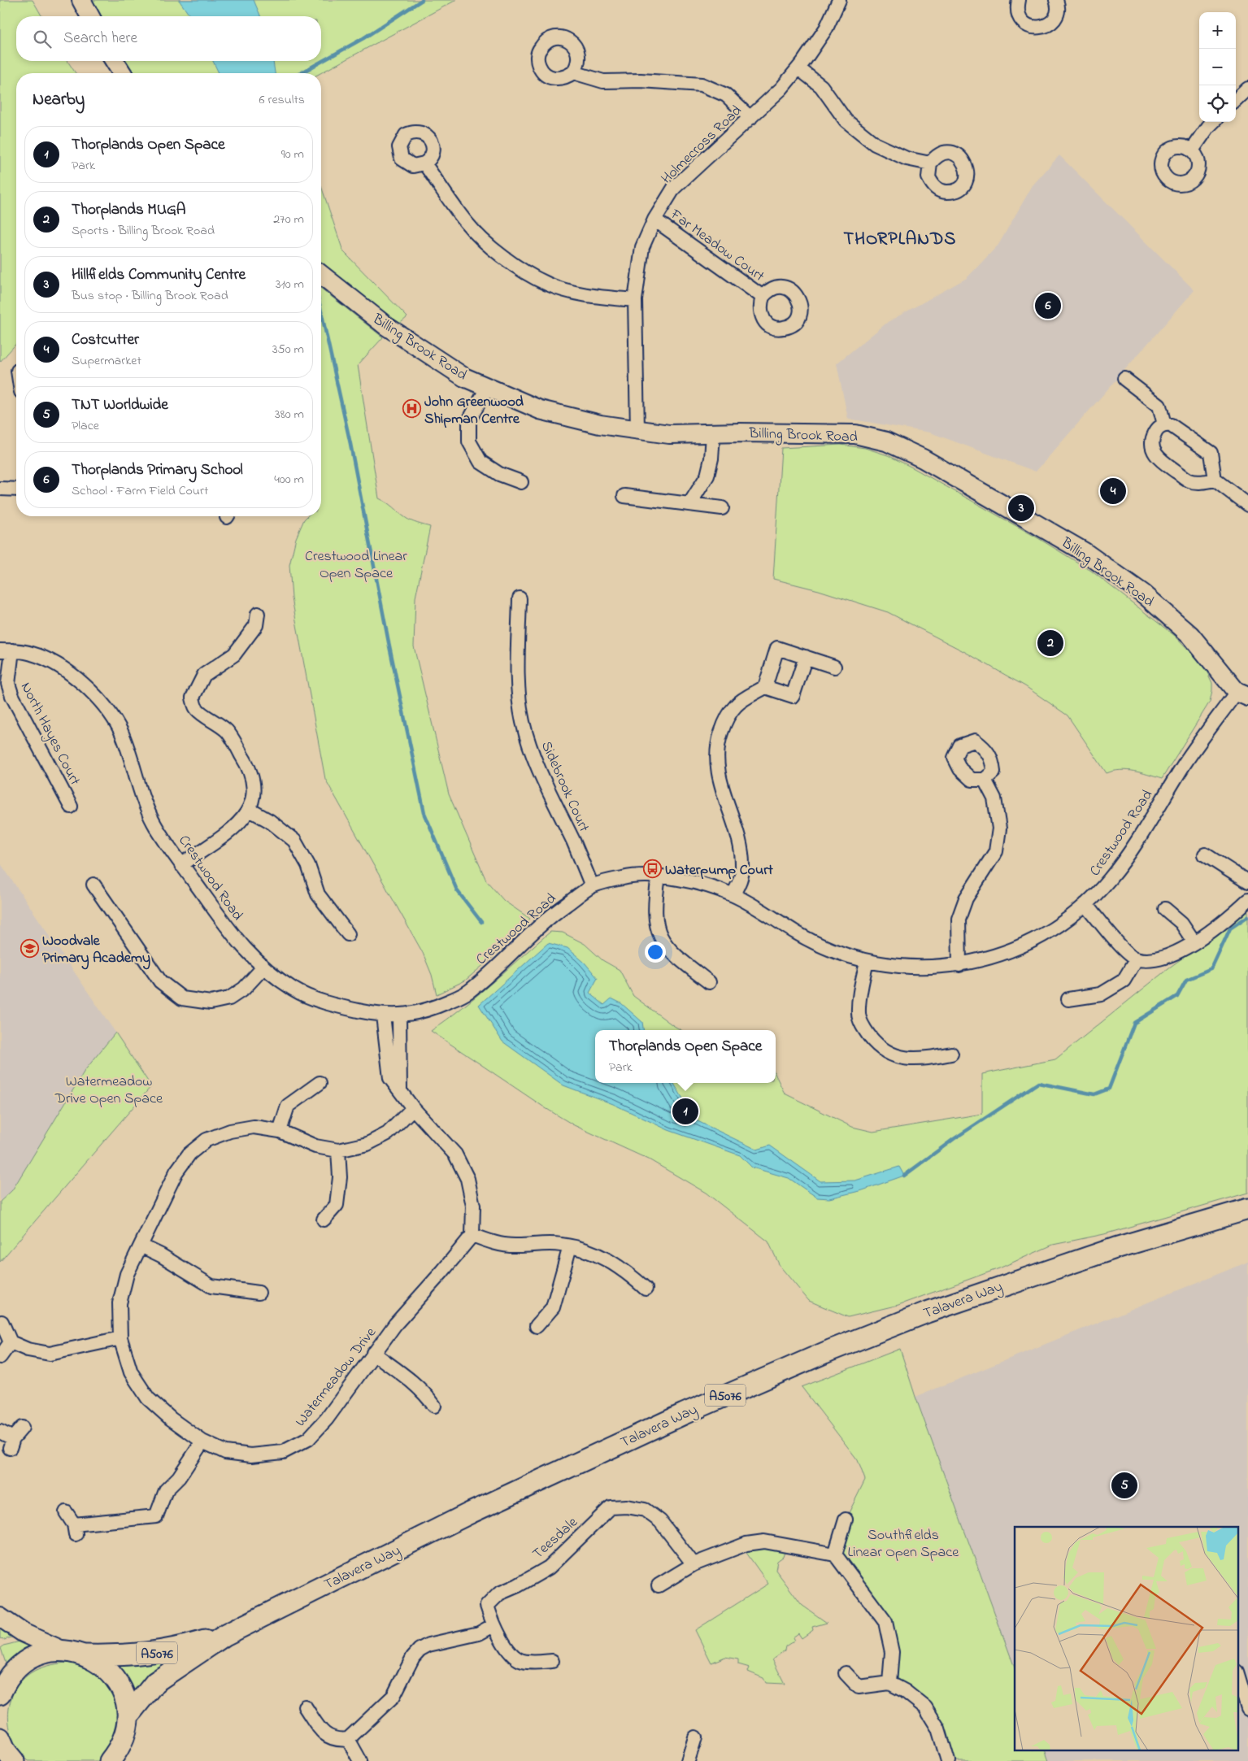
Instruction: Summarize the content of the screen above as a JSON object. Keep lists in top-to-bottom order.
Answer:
{
  "streets": {
    "main road": ["Talavera Way", "A5076"],
    "street": [
      "Holmecross Road",
      "Far Meadow Court",
      "Billing Brook Road",
      "North Hayes Court",
      "Sidebrook Court",
      "Crestwood Road",
      "Watermeadow Drive",
      "Teesdale"
    ]
  },
  "crossings": [
    ["Holmecross Road", "Far Meadow Court"],
    ["Holmecross Road", "Billing Brook Road"],
    ["Billing Brook Road", "Crestwood Road"],
    ["North Hayes Court", "Crestwood Road"],
    ["Sidebrook Court", "Crestwood Road"]
  ],
  "districts": ["THORPLANDS"],
  "parks": ["Crestwood Linear Open Space", "Watermeadow Drive Open Space", "Southfields Linear Open Space"],
  "places": {
    "hospital": ["John Greenwood Shipman Centre"],
    "bus stop": ["Waterpump Court"],
    "school or university": ["Woodvale Primary Academy"]
  },
  "page": {
    "map_buttons": ["+", "−"],
    "search": "Search here",
    "heading": ["Nearby", "6 results"],
    "list": [
      {
        "mark": "1",
        "name": "Thorplands Open Space",
        "note": "Park",
        "value": "90 m"
      },
      {
        "mark": "2",
        "name": "Thorplands MUGA",
        "note": "Sports · Billing Brook Road",
        "value": "270 m"
      },
      {
        "mark": "3",
        "name": "Hillfields Community Centre",
        "note": "Bus stop · Billing Brook Road",
        "value": "310 m"
      },
      {
        "mark": "4",
        "name": "Costcutter",
        "note": "Supermarket",
        "value": "350 m"
      },
      {
        "mark": "5",
        "name": "TNT Worldwide",
        "note": "Place",
        "value": "380 m"
      },
      {
        "mark": "6",
        "name": "Thorplands Primary School",
        "note": "School · Farm Field Court",
        "value": "400 m"
      }
    ],
    "pins": [
      "6",
      "4",
      "3",
      "2",
      "1",
      "5"
    ],
    "popup": ["Thorplands Open Space", "Park"]
  }
}
